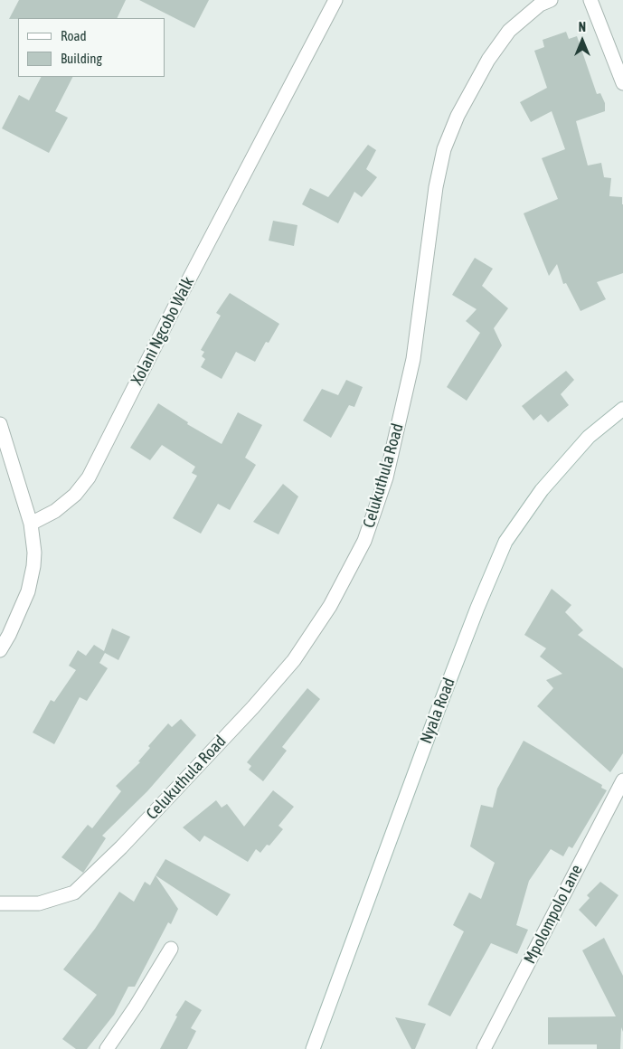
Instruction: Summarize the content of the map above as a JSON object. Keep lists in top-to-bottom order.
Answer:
{
  "streets": {
    "street": [
      "Xolani Ngcobo Walk",
      "Celukuthula Road",
      "Nyala Road",
      "Mpolompolo Lane"
    ]
  },
  "legend": ["Road", "Building"],
  "north": "top"
}
